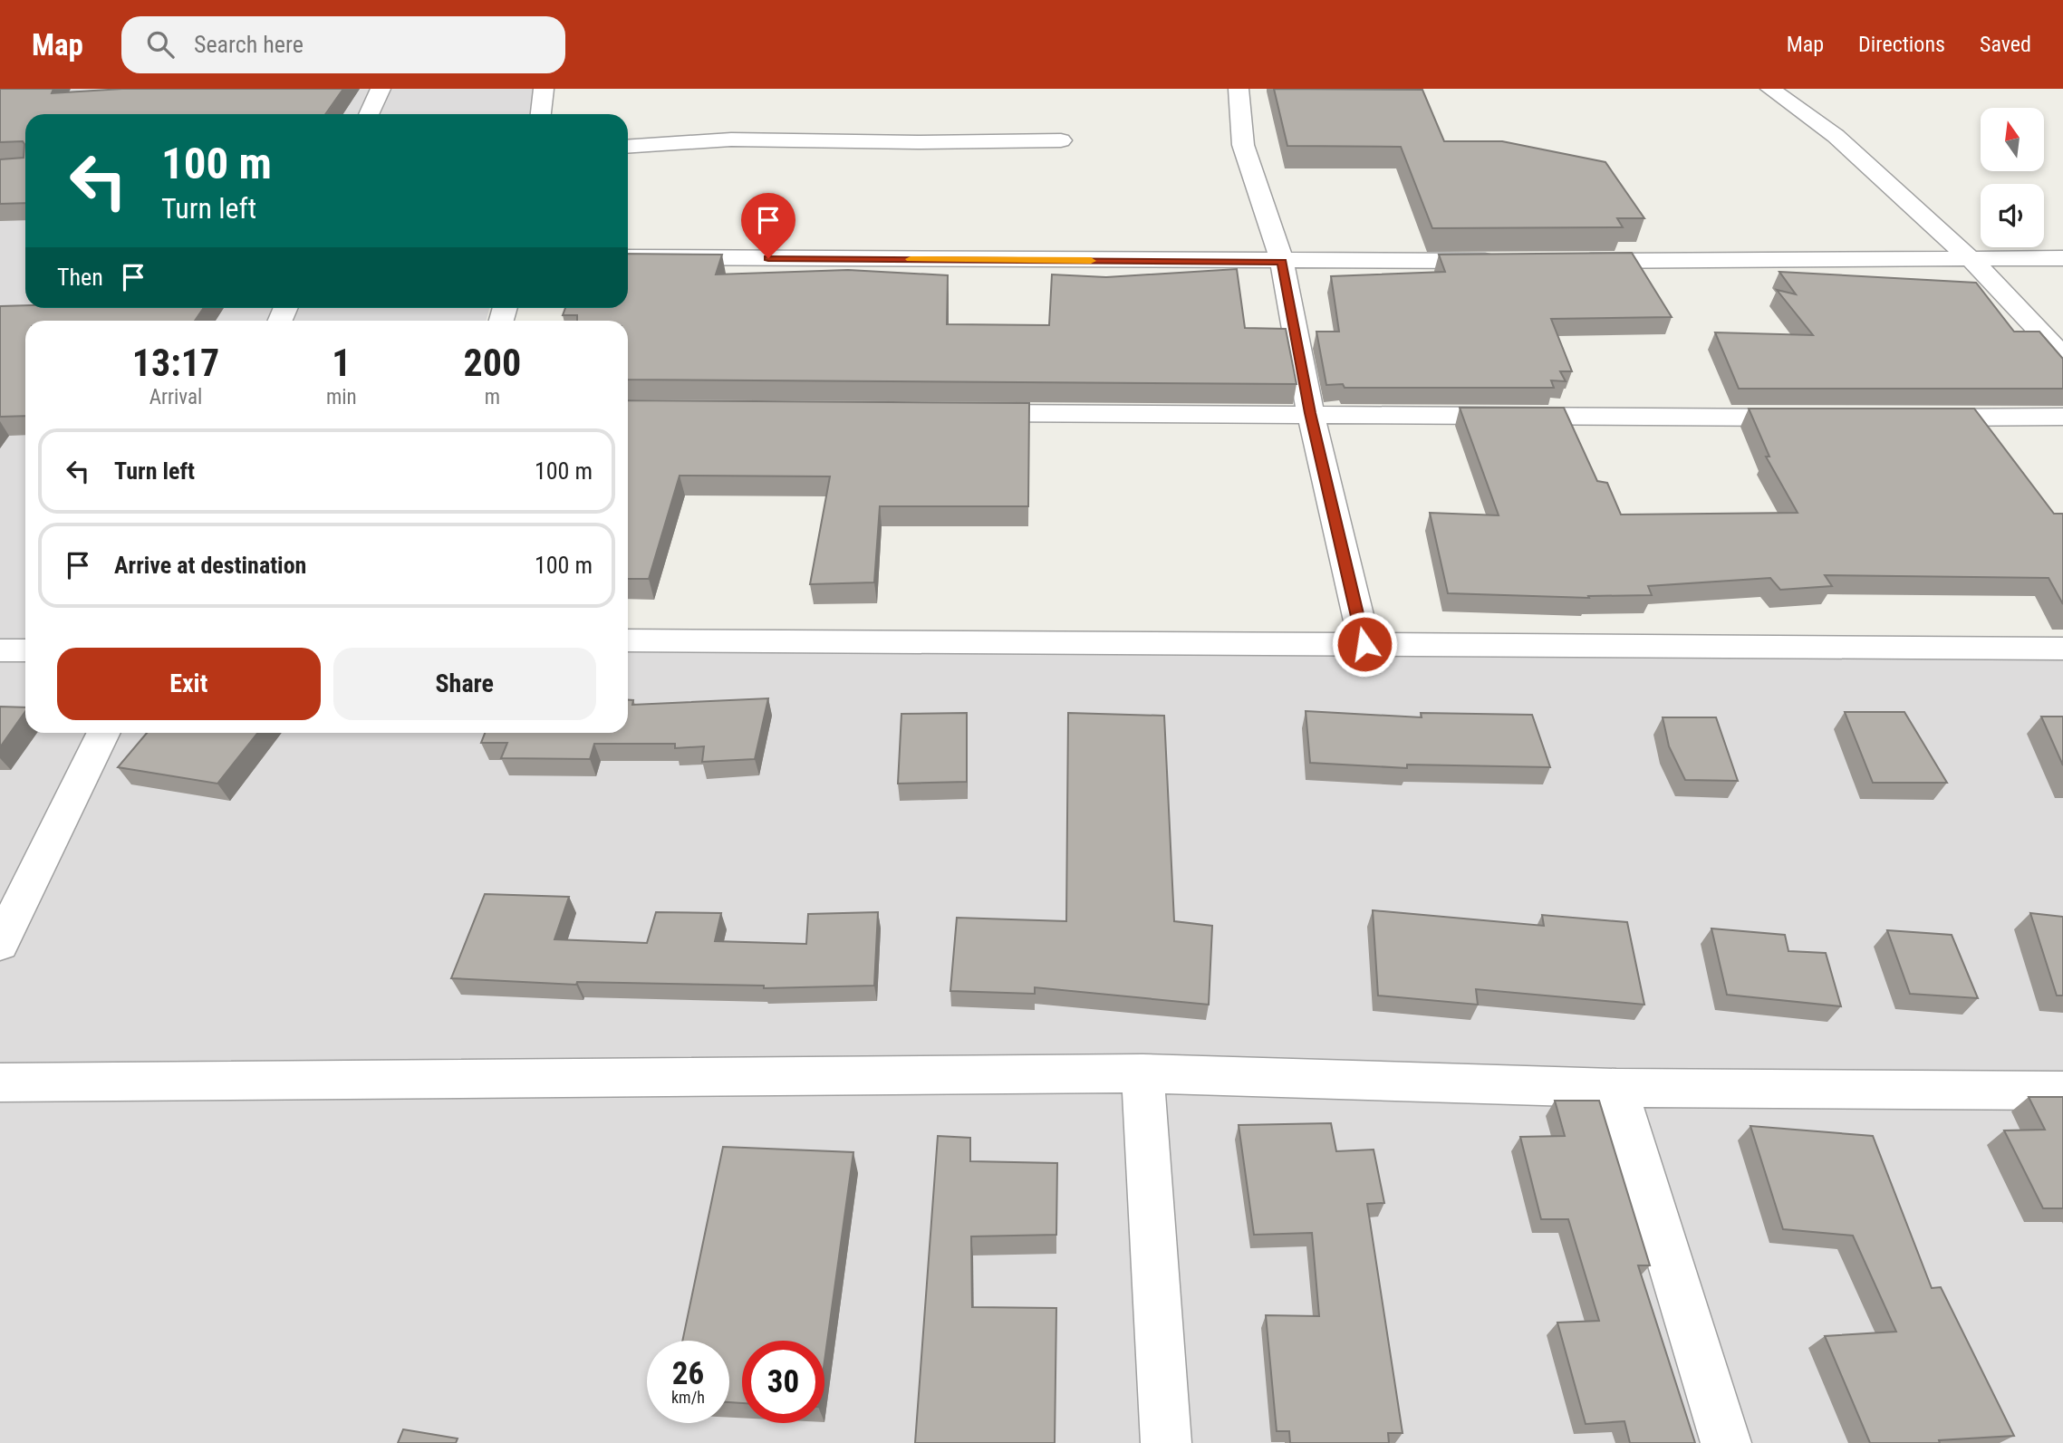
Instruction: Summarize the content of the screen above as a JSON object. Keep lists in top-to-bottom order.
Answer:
{
  "north": "top",
  "page": {
    "header": "Map",
    "search": "Search here",
    "nav": ["Map", "Directions", "Saved"],
    "turn": ["100 m", "Turn left"],
    "then": "Then",
    "eta": [
      "13:17",
      "Arrival",
      "1",
      "min",
      "200",
      "m"
    ],
    "list": [
      {
        "name": "Turn left",
        "value": "100 m"
      },
      {
        "name": "Arrive at destination",
        "value": "100 m"
      }
    ],
    "buttons": ["Exit", "Share"],
    "speed": "26 km/h",
    "limit": "30"
  }
}
